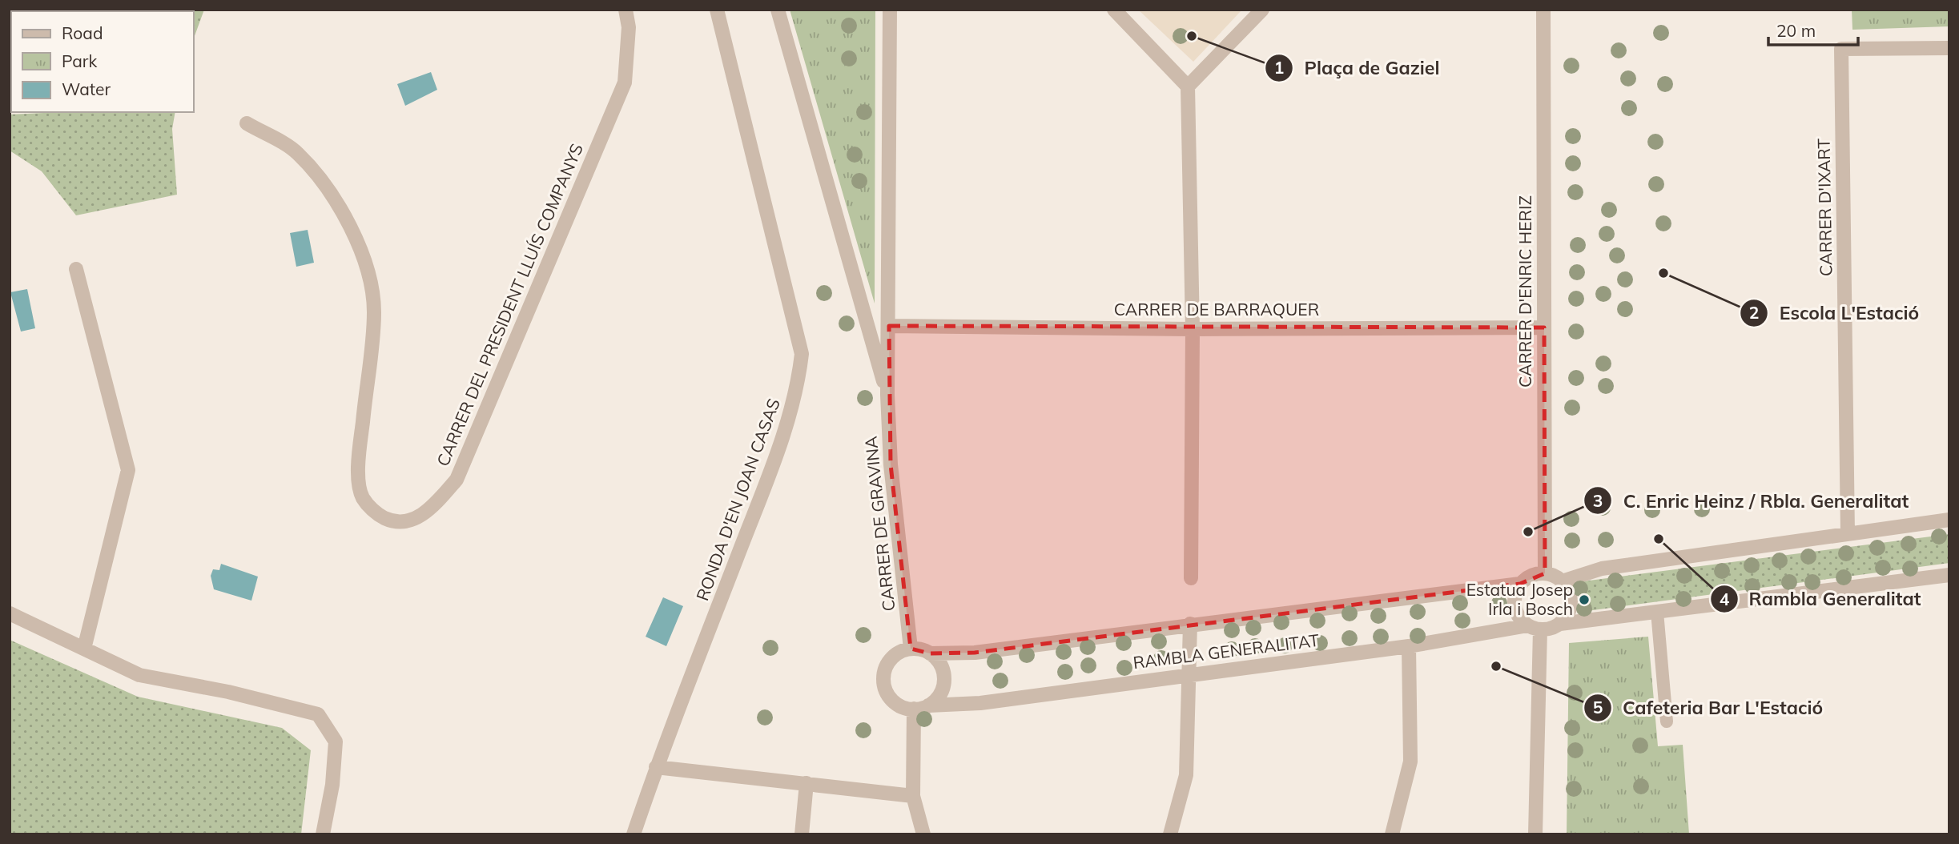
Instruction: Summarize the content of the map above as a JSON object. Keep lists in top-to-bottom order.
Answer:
{
  "streets": {
    "street": [
      "CARRER D'IXART",
      "CARRER D'ENRIC HERIZ",
      "CARRER DEL PRESIDENT LLUÍS COMPANYS",
      "CARRER DE BARRAQUER",
      "RONDA D'EN JOAN CASAS",
      "CARRER DE GRAVINA",
      "RAMBLA GENERALITAT"
    ]
  },
  "crossings": [
    ["CARRER D'ENRIC HERIZ", "CARRER DE BARRAQUER"],
    ["CARRER D'ENRIC HERIZ", "RAMBLA GENERALITAT"],
    ["CARRER DE GRAVINA", "RAMBLA GENERALITAT"]
  ],
  "places": [
    "Plaça de Gaziel",
    "Escola L'Estació",
    "C. Enric Heinz / Rbla. Generalitat",
    "Rambla Generalitat",
    "Estatua Josep Irla i Bosch",
    "Cafeteria Bar L'Estació"
  ],
  "legend": ["Road", "Park", "Water"],
  "scale_bar": "20 m"
}
